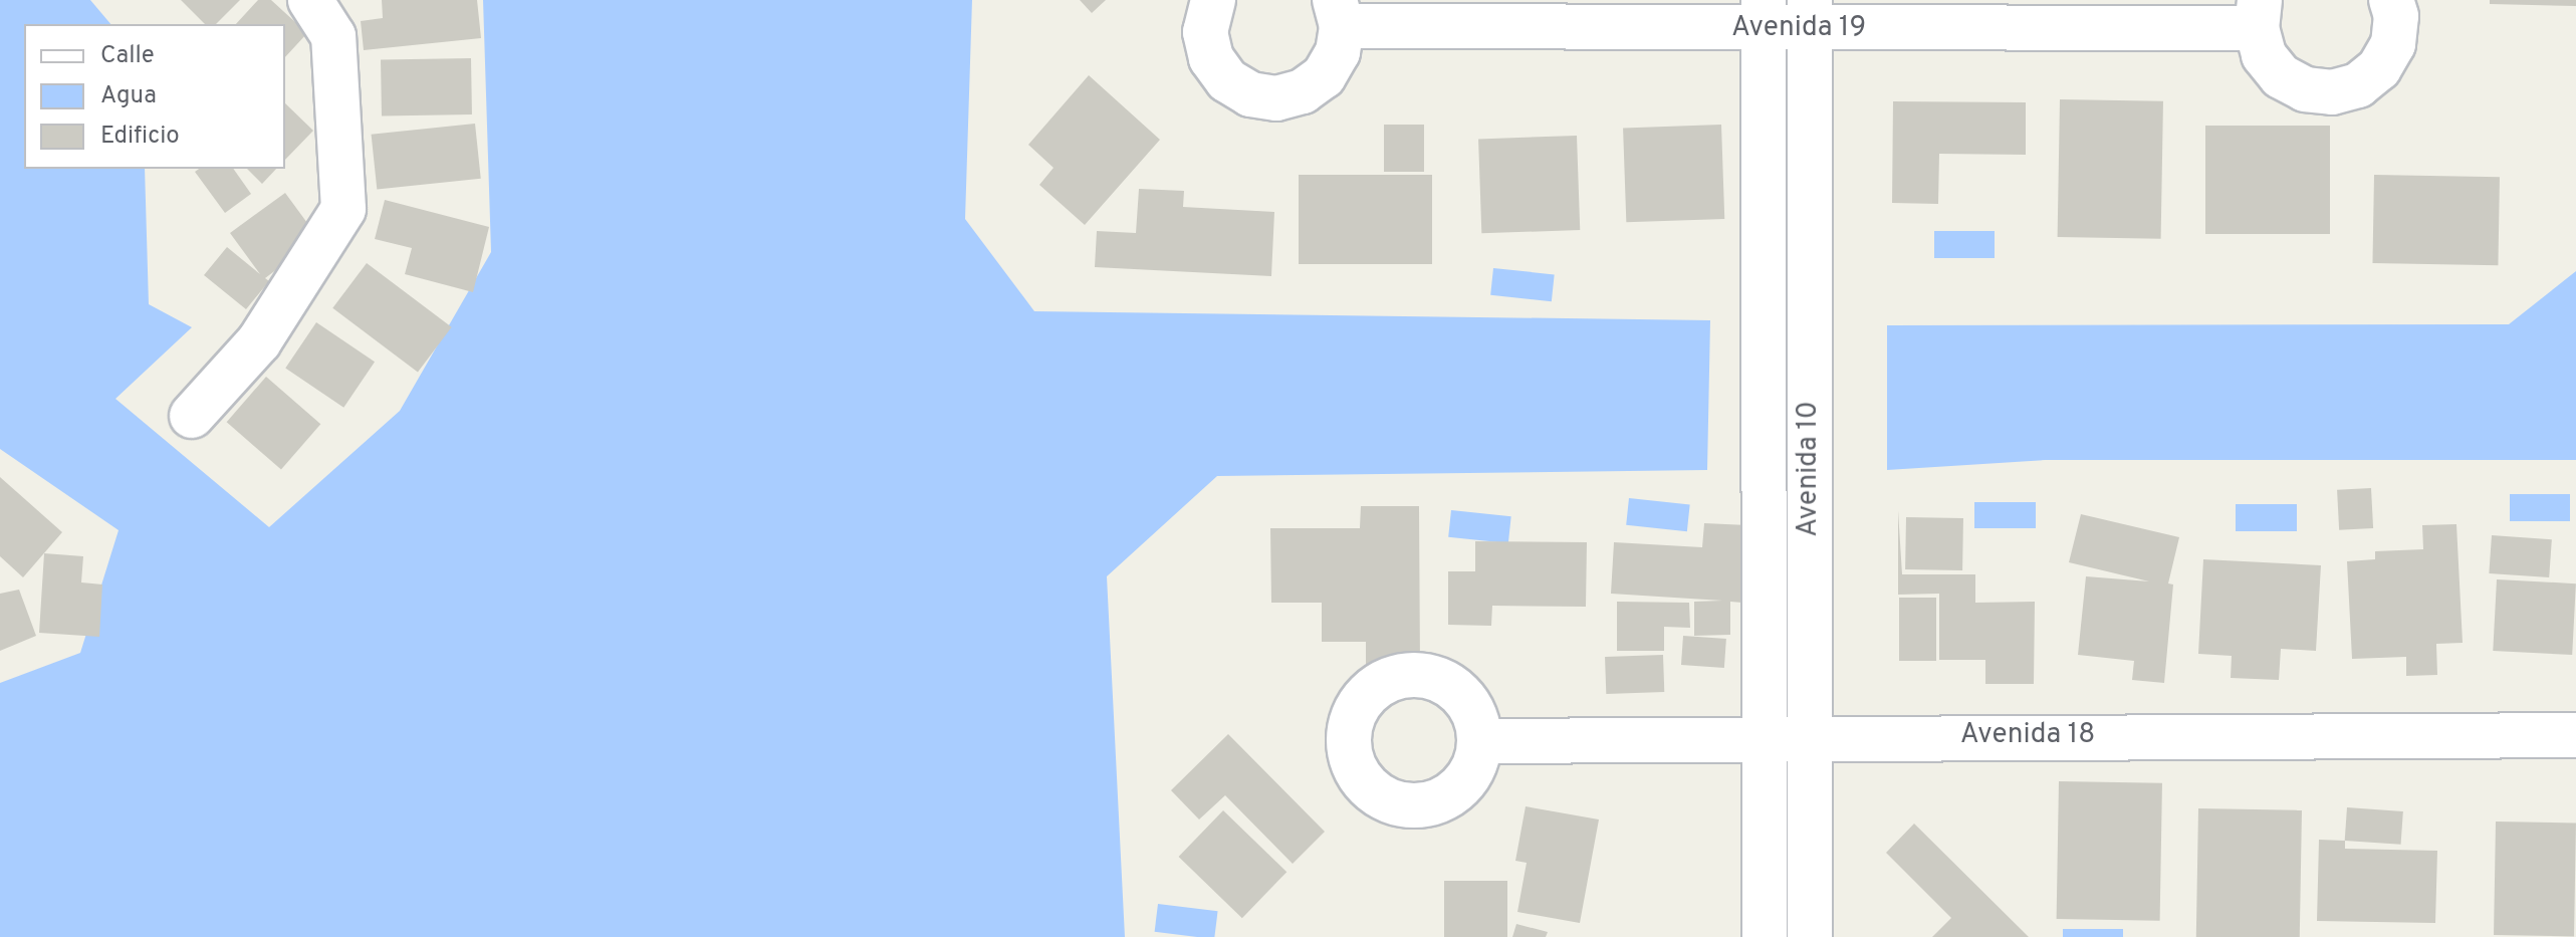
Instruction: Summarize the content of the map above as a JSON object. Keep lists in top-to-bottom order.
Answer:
{
  "streets": {
    "street": ["Avenida 19", "Avenida 10", "Avenida 18"]
  },
  "crossings": [
    ["Avenida 19", "Avenida 10"],
    ["Avenida 10", "Avenida 18"]
  ],
  "legend": ["Calle", "Agua", "Edificio"]
}
